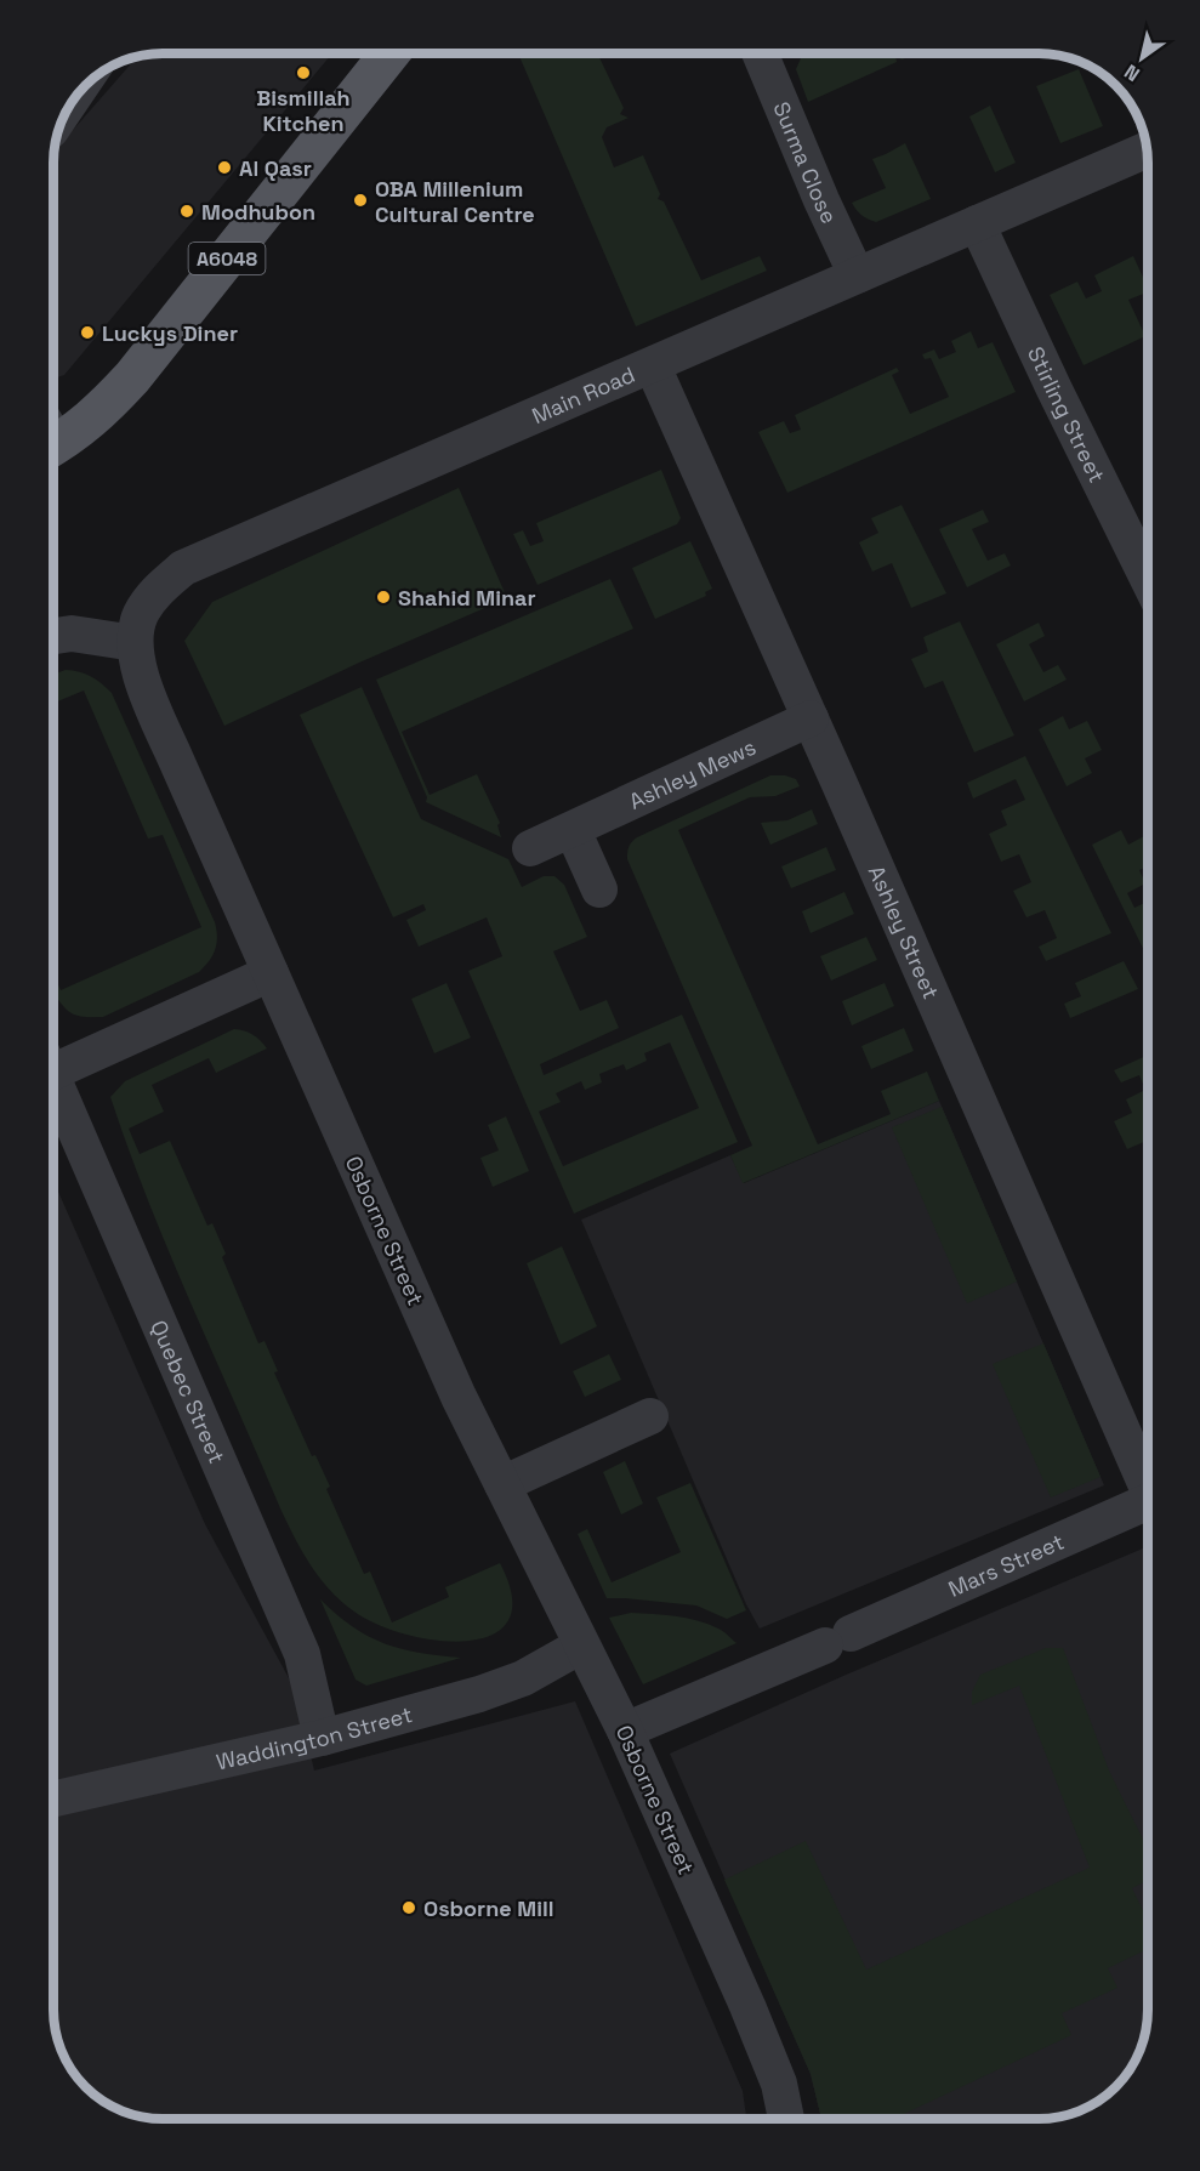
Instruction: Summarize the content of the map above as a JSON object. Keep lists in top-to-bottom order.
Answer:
{
  "streets": {
    "main road": ["A6048"],
    "street": [
      "Surma Close",
      "Main Road",
      "Stirling Street",
      "Ashley Mews",
      "Ashley Street",
      "Osborne Street",
      "Quebec Street",
      "Mars Street",
      "Waddington Street"
    ]
  },
  "crossings": [
    ["Surma Close", "Main Road"],
    ["Main Road", "Stirling Street"],
    ["Main Road", "Ashley Street"],
    ["Main Road", "Osborne Street"],
    ["Ashley Mews", "Ashley Street"],
    ["Osborne Street", "Mars Street"],
    ["Osborne Street", "Waddington Street"],
    ["Quebec Street", "Waddington Street"]
  ],
  "places": [
    "Bismillah Kitchen",
    "Al Qasr",
    "OBA Millenium Cultural Centre",
    "Modhubon",
    "Luckys Diner",
    "Shahid Minar",
    "Osborne Mill"
  ],
  "north": "bottom left"
}
